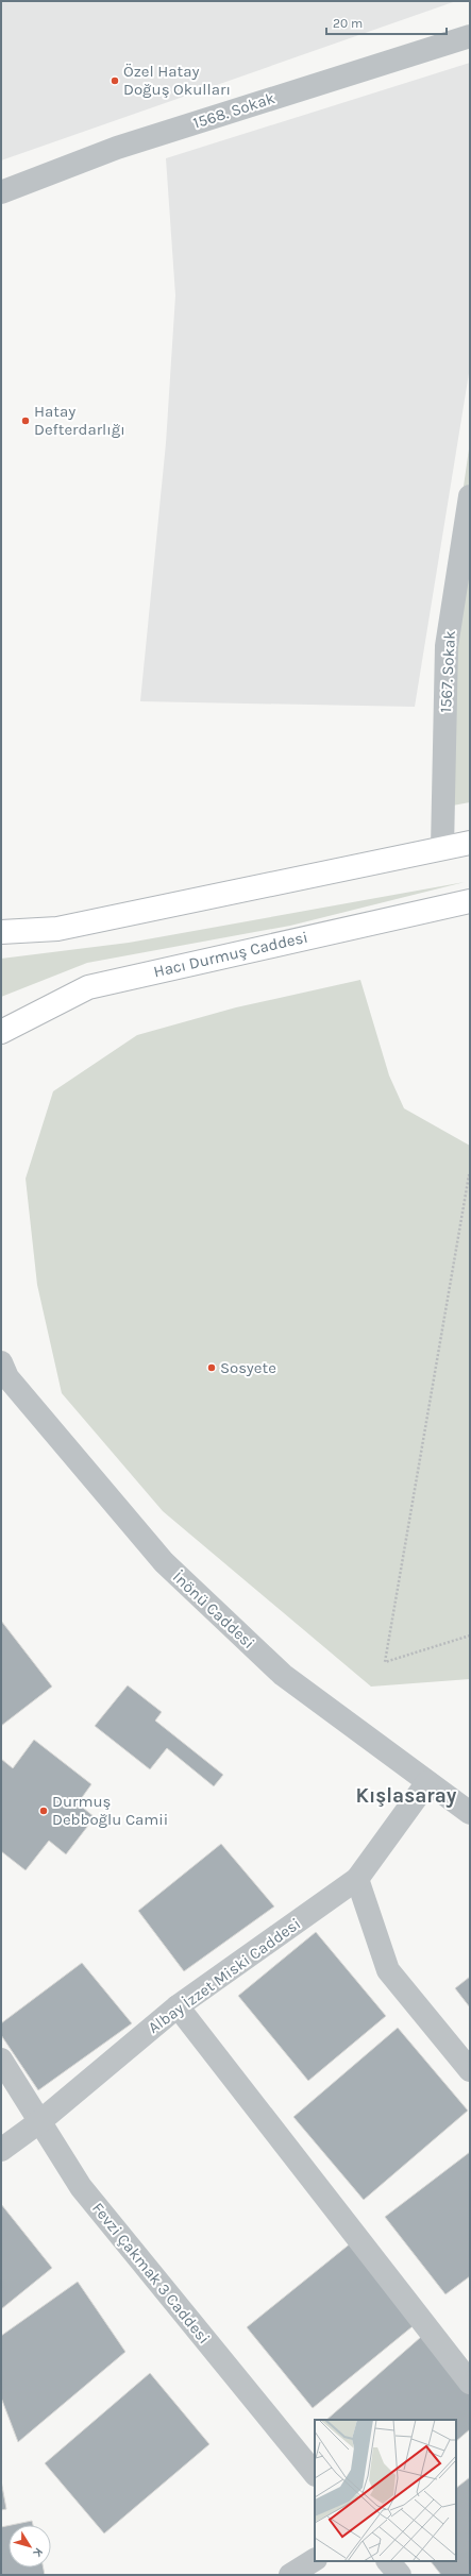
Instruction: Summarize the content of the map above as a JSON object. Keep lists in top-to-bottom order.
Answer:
{
  "streets": {
    "main road": ["Hacı Durmuş Caddesi"],
    "street": [
      "1568. Sokak",
      "1567. Sokak",
      "İnönü Caddesi",
      "Albay İzzet Miski Caddesi",
      "Fevzi Çakmak 3 Caddesi"
    ]
  },
  "crossings": [
    ["İnönü Caddesi", "Albay İzzet Miski Caddesi"],
    ["Albay İzzet Miski Caddesi", "Fevzi Çakmak 3 Caddesi"]
  ],
  "districts": ["Kışlasaray"],
  "places": [
    "Özel Hatay Doğuş Okulları",
    "Hatay Defterdarlığı",
    "Sosyete",
    "Durmuş Debboğlu Camii"
  ],
  "scale_bar": "20 m",
  "north": "bottom right"
}
